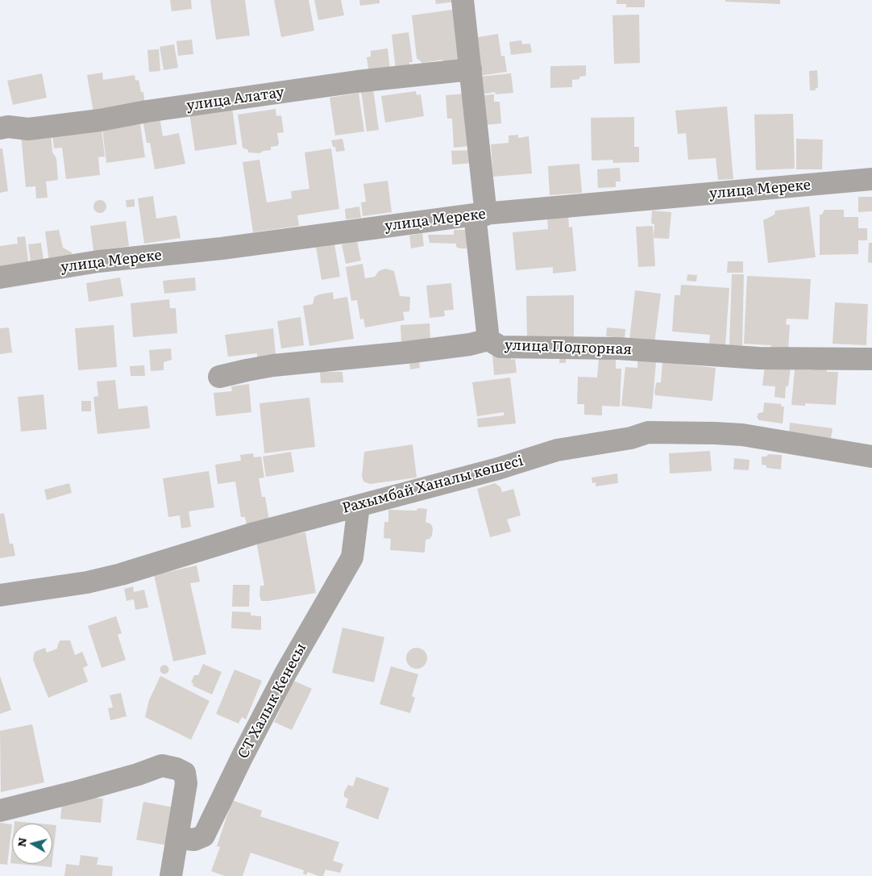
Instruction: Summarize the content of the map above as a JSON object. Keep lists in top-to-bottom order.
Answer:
{
  "streets": {
    "street": [
      "улица Алатау",
      "улица Мереке",
      "улица Подгорная",
      "Рахымбай Ханалы көшесі",
      "СТ Халык Кенесы"
    ]
  },
  "crossings": [
    ["Рахымбай Ханалы көшесі", "СТ Халык Кенесы"]
  ],
  "north": "left"
}
